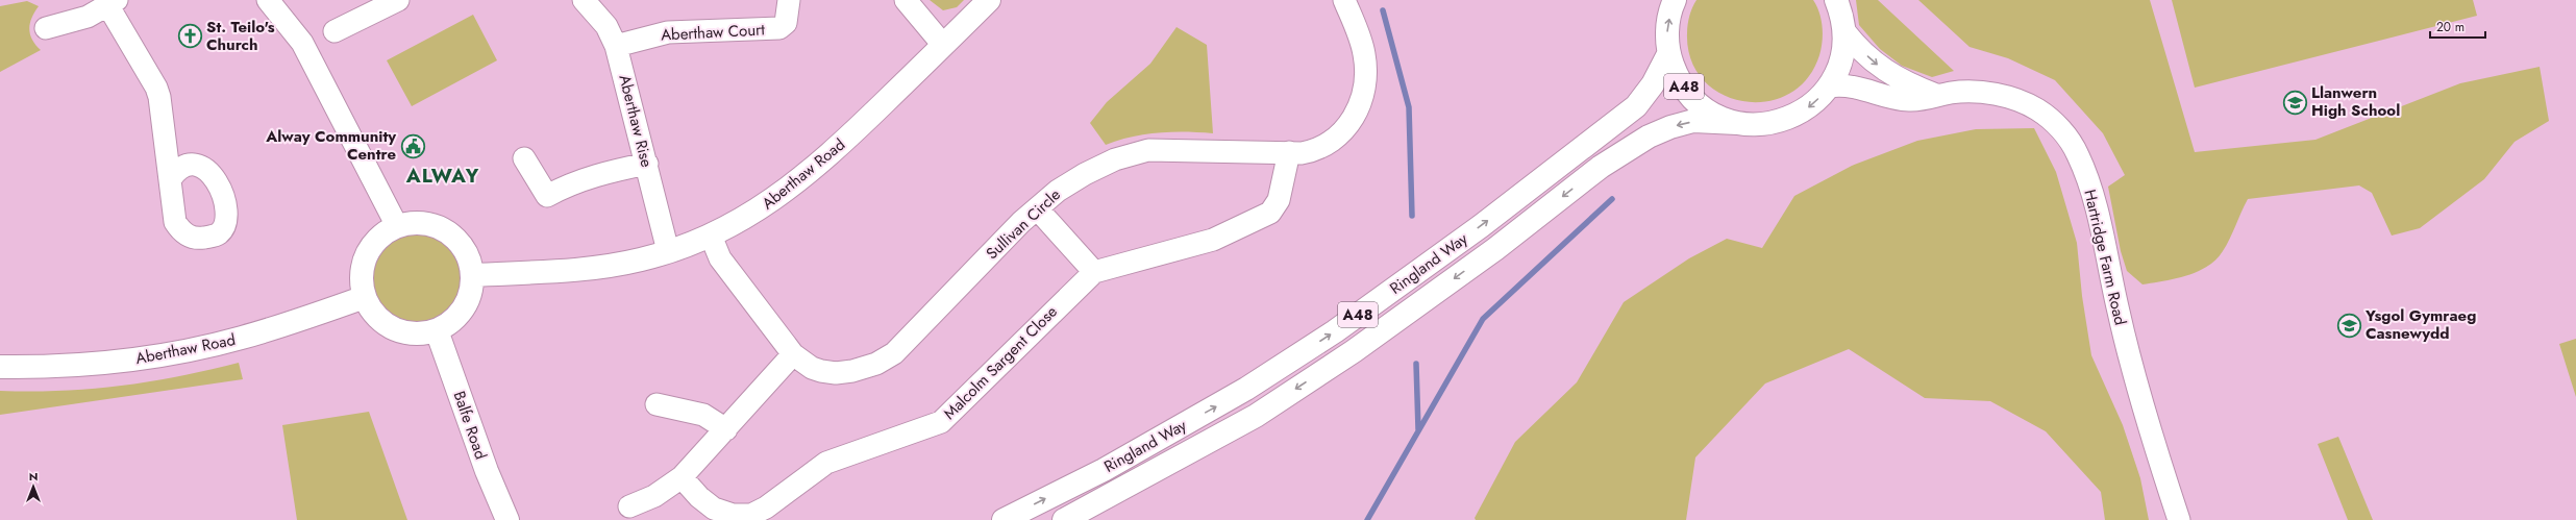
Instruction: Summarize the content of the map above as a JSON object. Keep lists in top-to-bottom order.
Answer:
{
  "streets": {
    "main road": [
      "A48",
      "Aberthaw Road",
      "Ringland Way",
      "Balfe Road"
    ],
    "street": [
      "Aberthaw Court",
      "Aberthaw Rise",
      "Sullivan Circle",
      "Hartridge Farm Road",
      "Malcolm Sargent Close"
    ]
  },
  "crossings": [
    ["Aberthaw Court", "Aberthaw Rise"],
    ["Aberthaw Rise", "Aberthaw Road"],
    ["Aberthaw Road", "Sullivan Circle"],
    ["Aberthaw Road", "Balfe Road"],
    ["Hartridge Farm Road", "Ringland Way"]
  ],
  "districts": ["ALWAY"],
  "places": {
    "church": ["St. Teilo's Church"],
    "school or university": ["Llanwern High School", "Ysgol Gymraeg Casnewydd"],
    "public building": ["Alway Community Centre"]
  },
  "scale_bar": "20 m",
  "north": "top"
}
